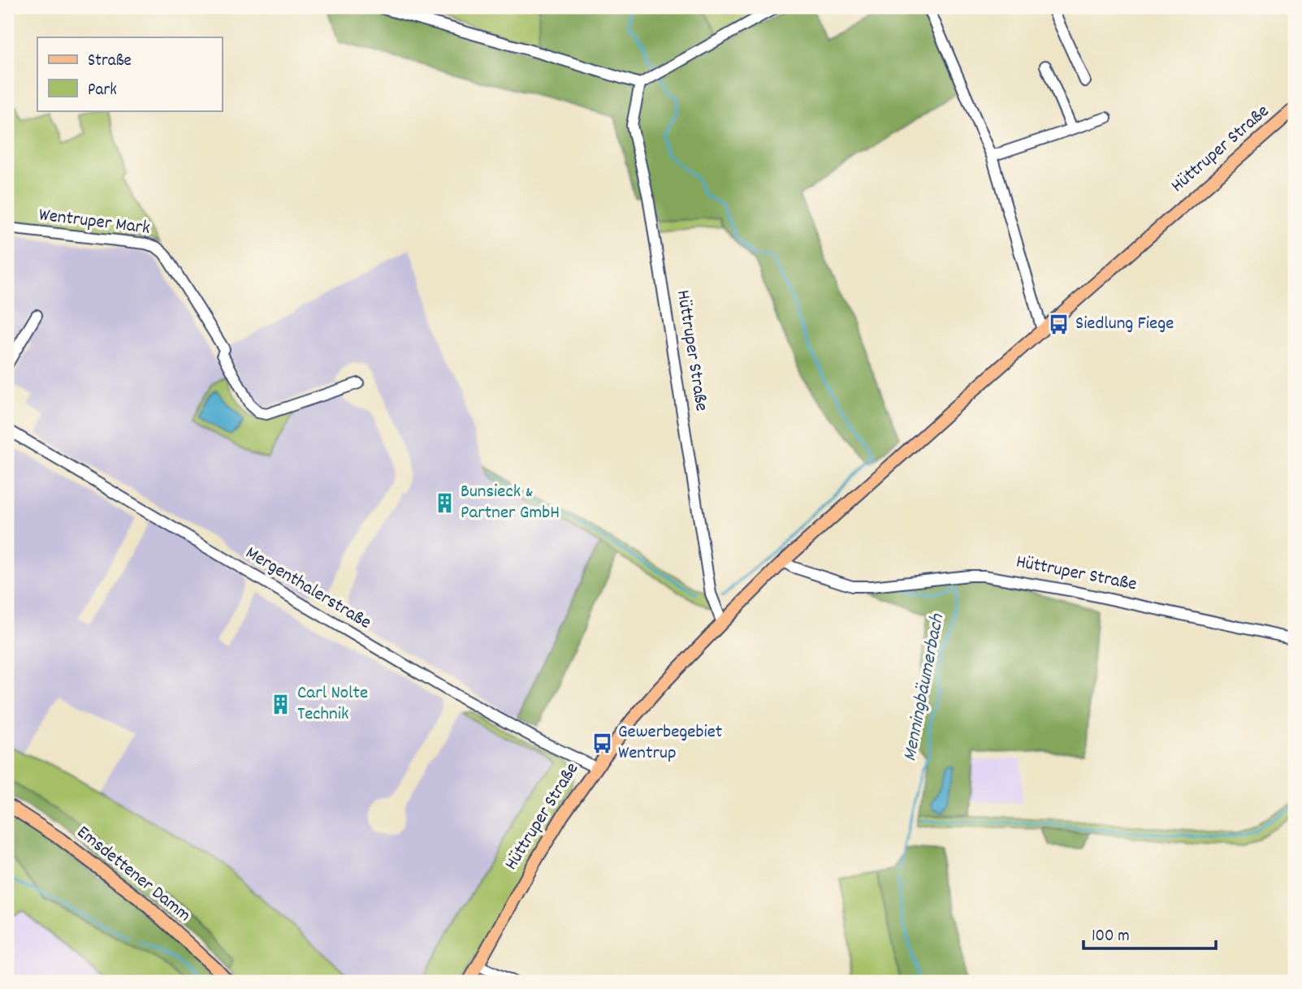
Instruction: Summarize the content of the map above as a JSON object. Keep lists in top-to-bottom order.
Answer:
{
  "streets": {
    "main road": ["Hüttruper Straße", "Emsdettener Damm"],
    "street": ["Wentruper Mark", "Mergenthalerstraße"]
  },
  "crossings": [
    ["Hüttruper Straße", "Mergenthalerstraße"]
  ],
  "water": ["Menningbäumerbach"],
  "places": {
    "bus stop": ["Siedlung Fiege", "Gewerbegebiet Wentrup"],
    "building": ["Bunsieck & Partner GmbH", "Carl Nolte Technik"]
  },
  "legend": ["Straße", "Park"],
  "scale_bar": "100 m"
}
